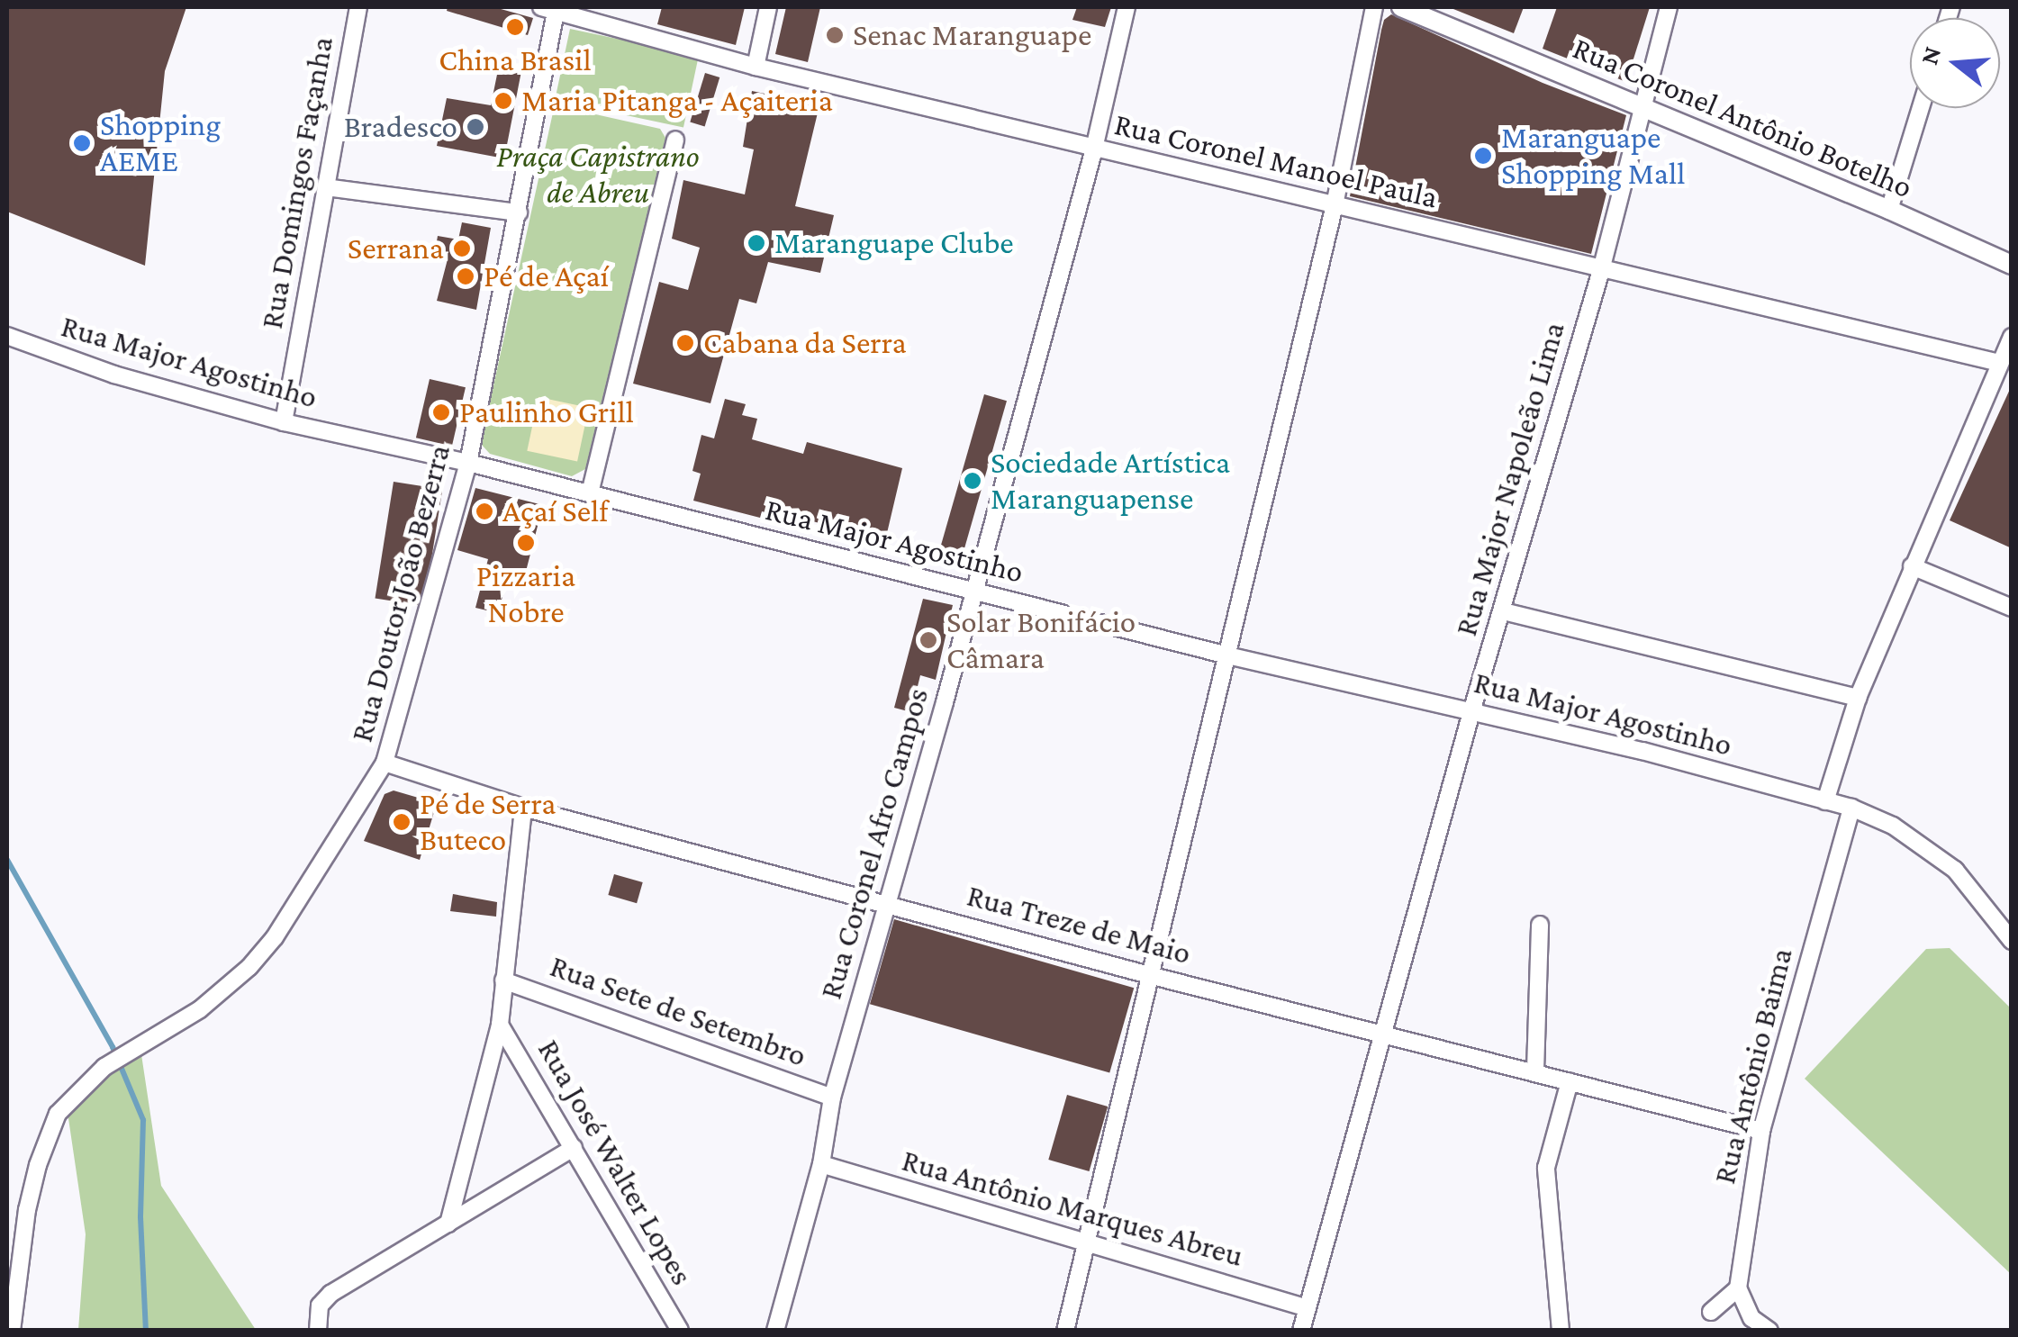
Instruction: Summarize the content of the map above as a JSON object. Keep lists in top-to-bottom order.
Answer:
{
  "streets": {
    "street": [
      "Rua Coronel Antônio Botelho",
      "Rua Coronel Manoel Paula",
      "Rua Domingos Façanha",
      "Rua Major Agostinho",
      "Rua Major Napoleão Lima",
      "Rua Doutor João Bezerra",
      "Rua Coronel Afro Campos",
      "Rua Treze de Maio",
      "Rua Sete de Setembro",
      "Rua Antônio Baima",
      "Rua José Walter Lopes",
      "Rua Antônio Marques Abreu"
    ]
  },
  "crossings": [
    ["Rua Coronel Antônio Botelho", "Rua Major Napoleão Lima"],
    ["Rua Coronel Manoel Paula", "Rua Major Napoleão Lima"],
    ["Rua Coronel Manoel Paula", "Rua Doutor João Bezerra"],
    ["Rua Coronel Manoel Paula", "Rua Coronel Afro Campos"],
    ["Rua Domingos Façanha", "Rua Major Agostinho"],
    ["Rua Major Agostinho", "Rua Major Napoleão Lima"],
    ["Rua Major Agostinho", "Rua Doutor João Bezerra"],
    ["Rua Major Agostinho", "Rua Coronel Afro Campos"],
    ["Rua Major Agostinho", "Rua Antônio Baima"],
    ["Rua Major Napoleão Lima", "Rua Treze de Maio"],
    ["Rua Major Napoleão Lima", "Rua Antônio Marques Abreu"],
    ["Rua Doutor João Bezerra", "Rua Treze de Maio"],
    ["Rua Coronel Afro Campos", "Rua Treze de Maio"],
    ["Rua Coronel Afro Campos", "Rua Sete de Setembro"],
    ["Rua Coronel Afro Campos", "Rua Antônio Marques Abreu"],
    ["Rua Treze de Maio", "Rua Sete de Setembro"],
    ["Rua Treze de Maio", "Rua Antônio Baima"],
    ["Rua Sete de Setembro", "Rua José Walter Lopes"]
  ],
  "parks": ["Praça Capistrano de Abreu"],
  "places": [
    "China Brasil",
    "Senac Maranguape",
    "Maria Pitanga - Açaiteria",
    "Bradesco",
    "Shopping AEME",
    "Maranguape Shopping Mall",
    "Maranguape Clube",
    "Serrana",
    "Pé de Açaí",
    "Cabana da Serra",
    "Paulinho Grill",
    "Sociedade Artística Maranguapense",
    "Açaí Self",
    "Pizzaria Nobre",
    "Solar Bonifácio Câmara",
    "Pé de Serra Buteco"
  ],
  "north": "left"
}
